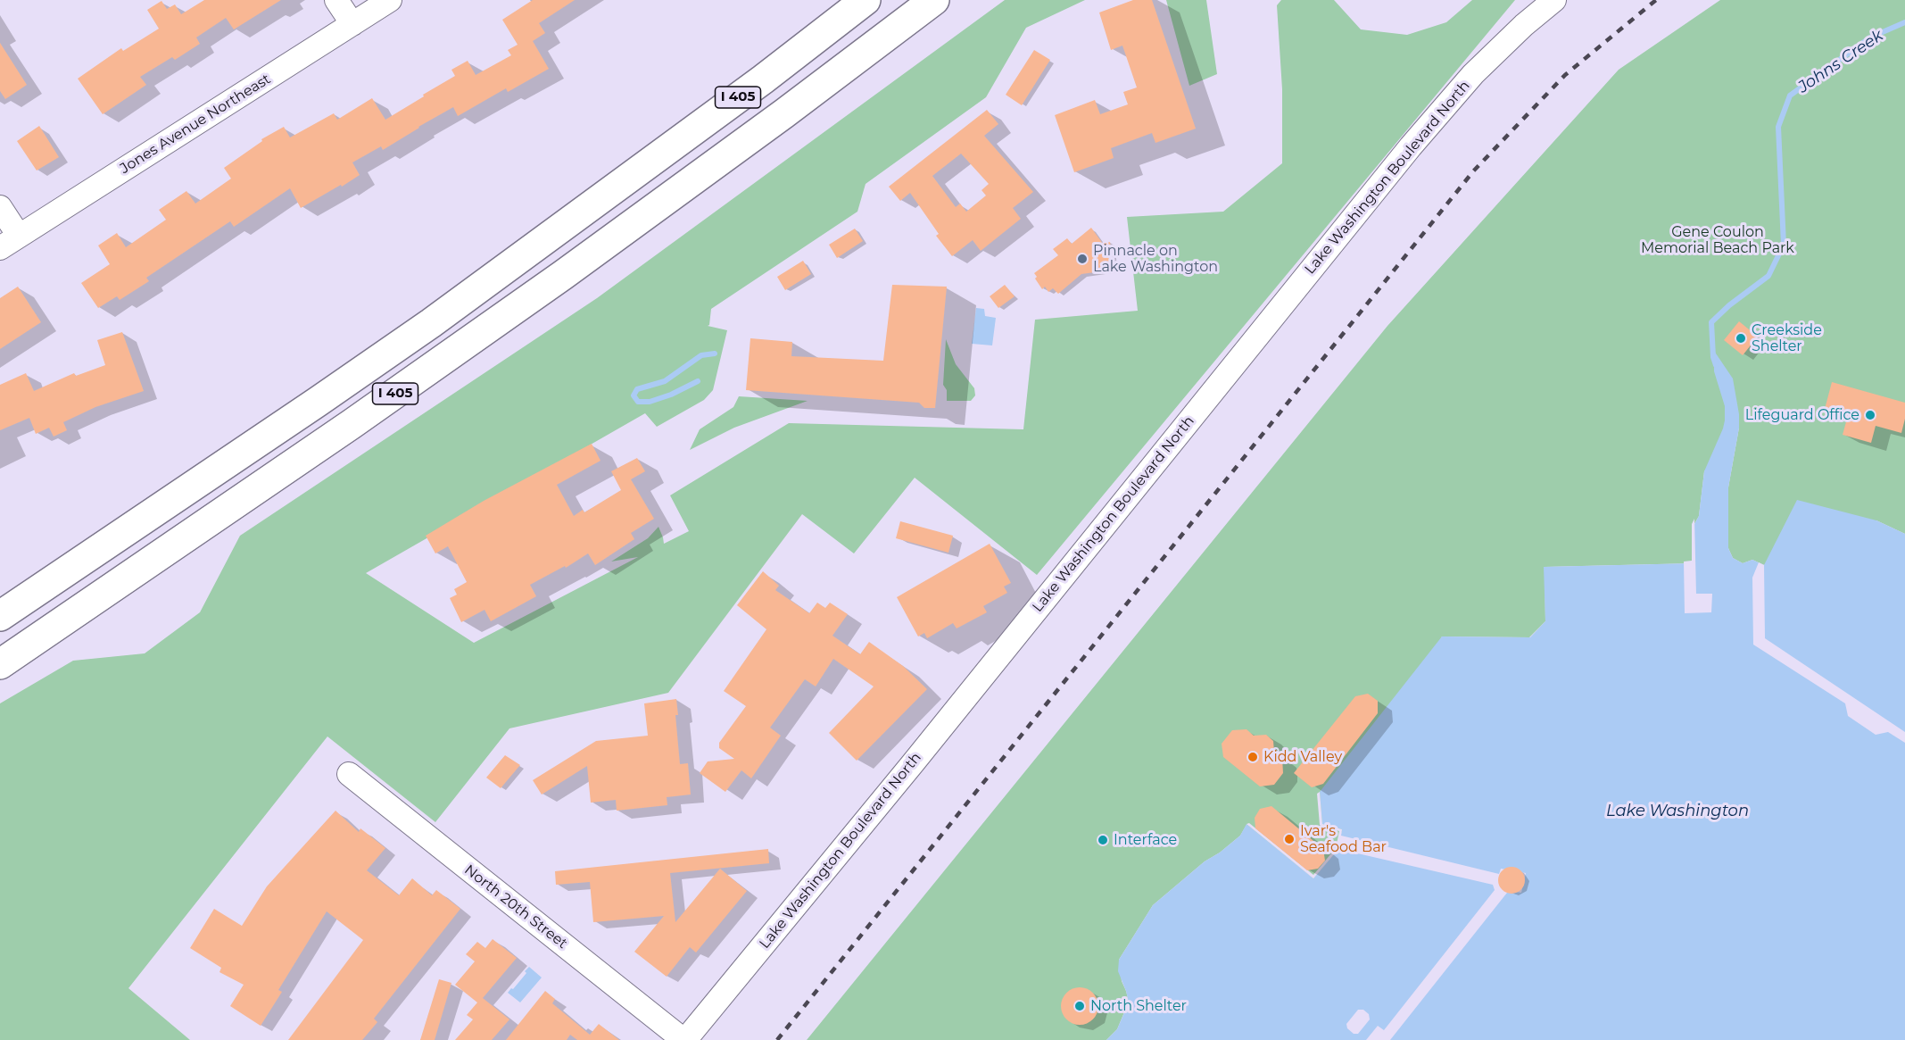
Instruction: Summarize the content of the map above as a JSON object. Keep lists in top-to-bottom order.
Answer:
{
  "streets": {
    "highway": ["I 405"],
    "street": ["Jones Avenue Northeast", "Lake Washington Boulevard North", "North 20th Street"]
  },
  "crossings": [
    ["Lake Washington Boulevard North", "North 20th Street"]
  ],
  "water": ["Johns Creek", "Lake Washington"],
  "parks": ["Gene Coulon Memorial Beach Park"],
  "places": [
    "Pinnacle on Lake Washington",
    "Creekside Shelter",
    "Lifeguard Office",
    "Kidd Valley",
    "Ivar's Seafood Bar",
    "Interface",
    "North Shelter"
  ]
}
